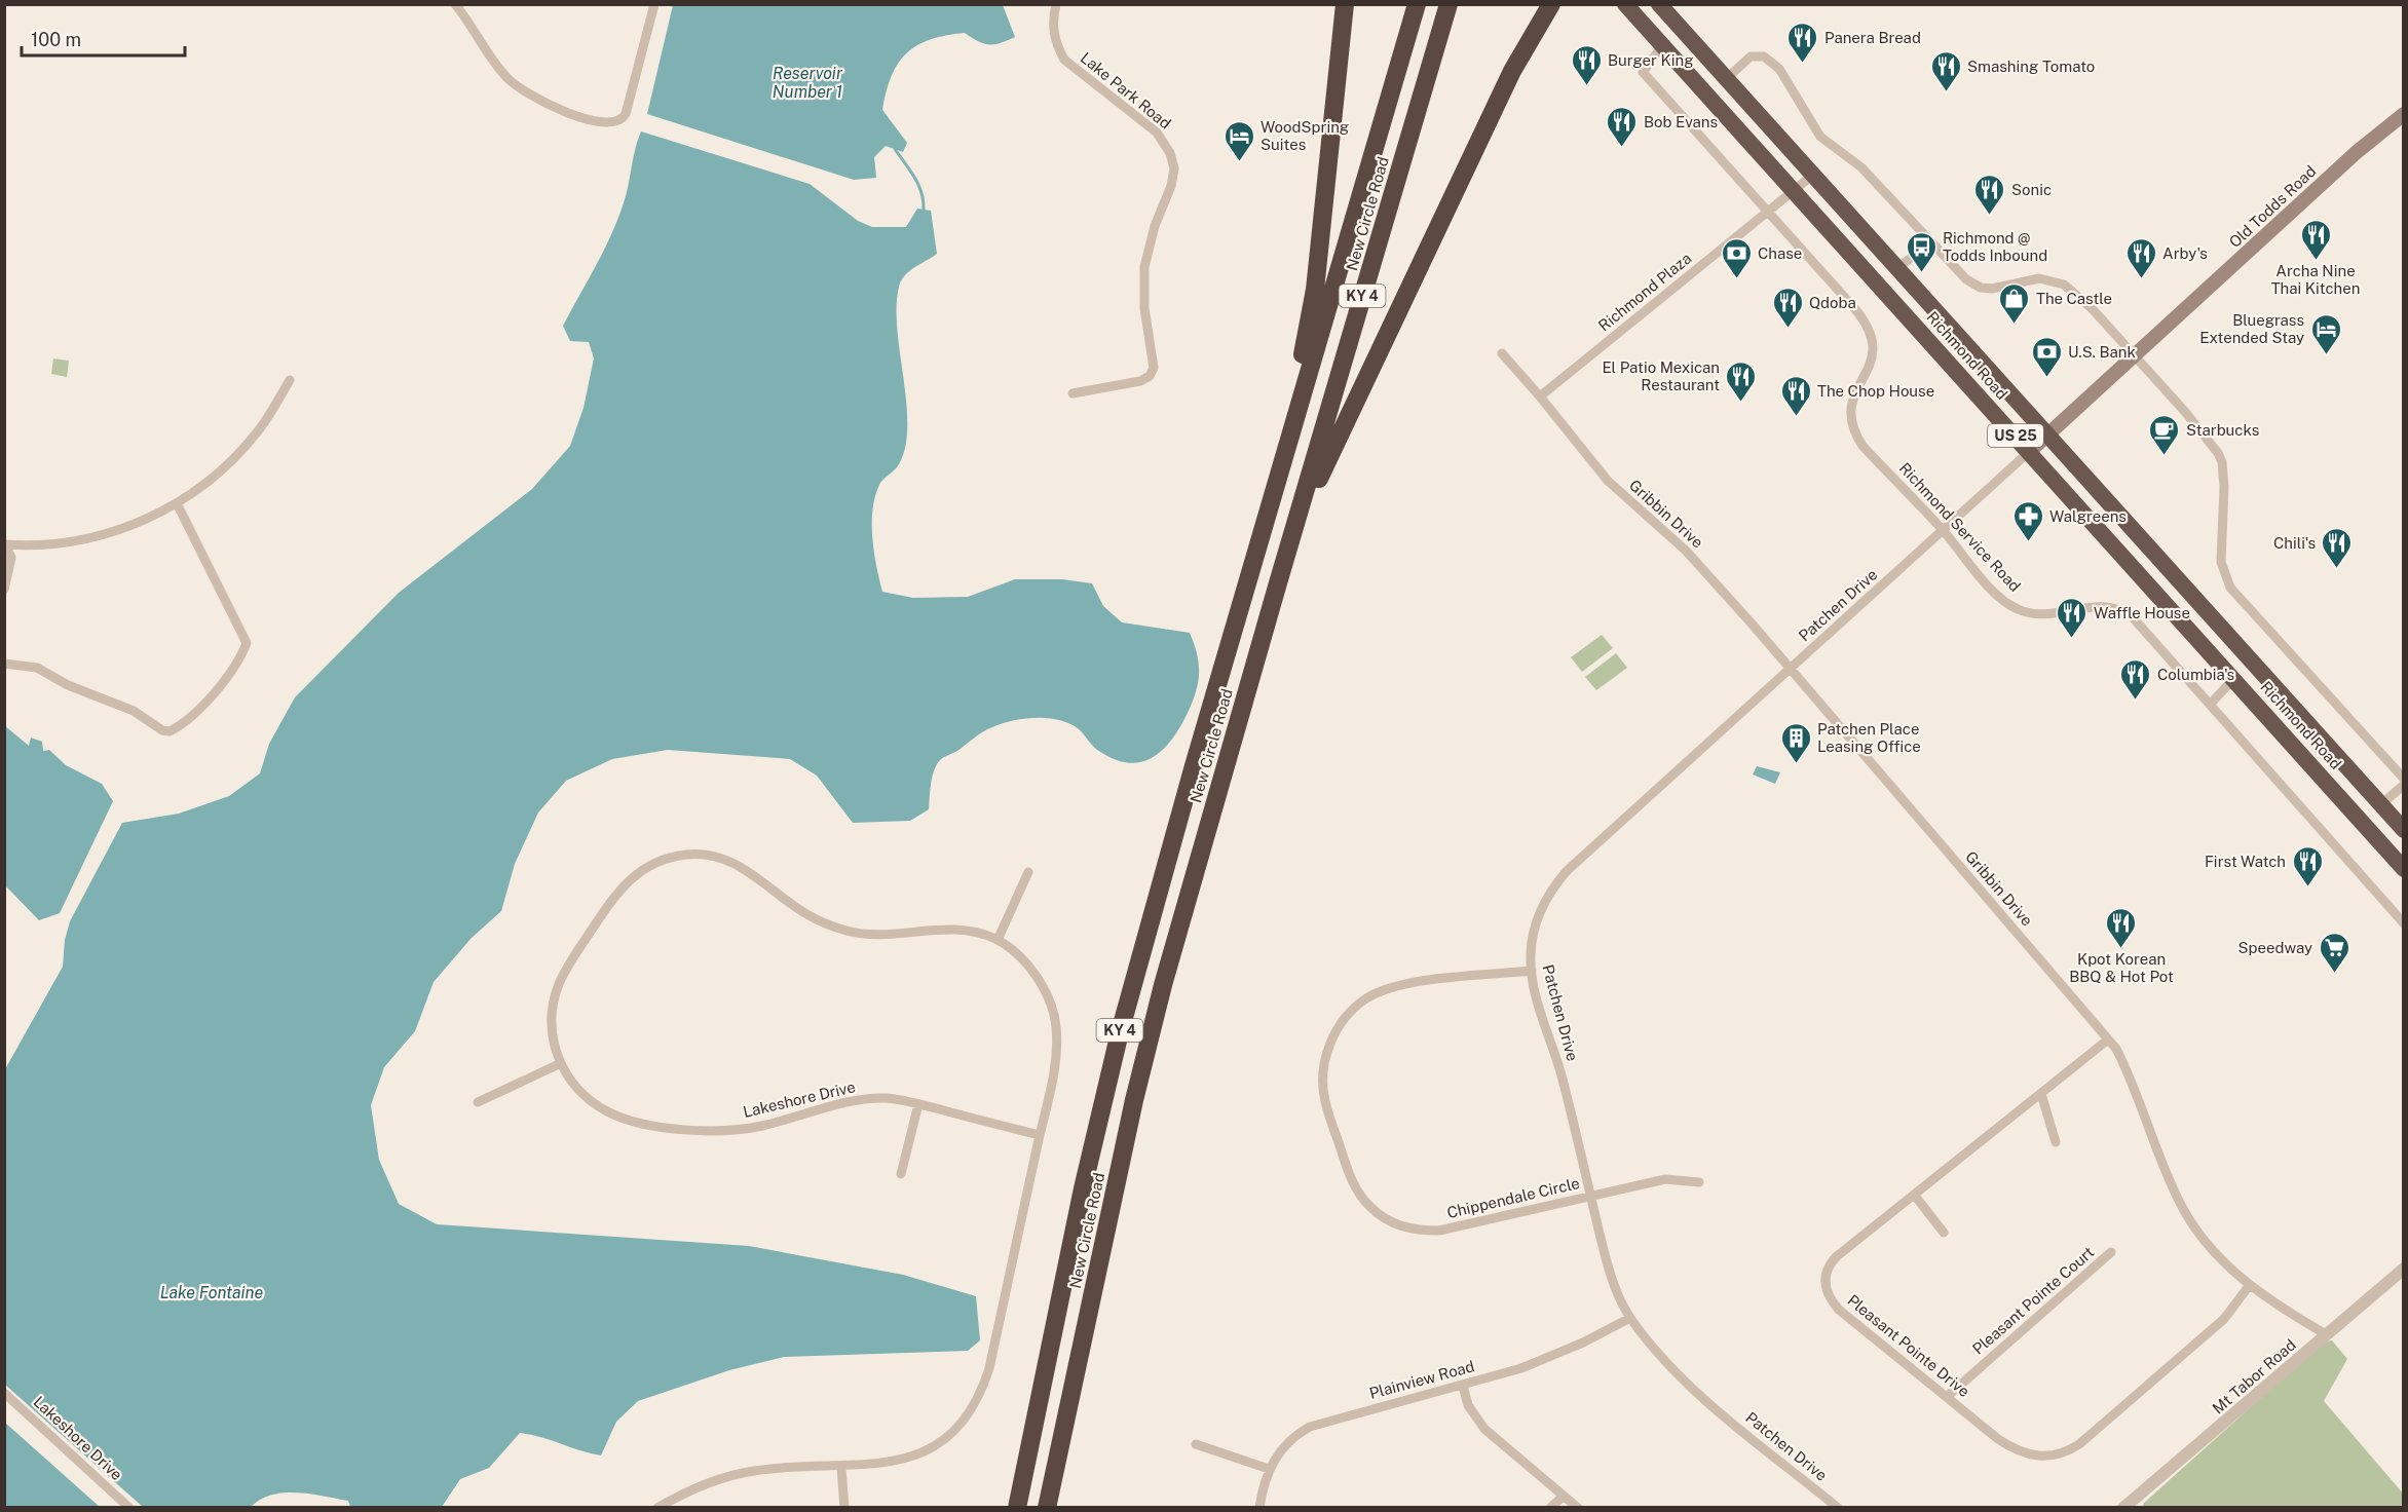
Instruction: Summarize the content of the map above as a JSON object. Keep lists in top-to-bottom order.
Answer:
{
  "streets": {
    "highway": [
      "New Circle Road",
      "KY 4",
      "Richmond Road",
      "US 25"
    ],
    "main road": ["Old Todds Road"],
    "street": [
      "Lake Park Road",
      "Richmond Plaza",
      "Gribbin Drive",
      "Richmond Service Road",
      "Patchen Drive",
      "Lakeshore Drive",
      "Chippendale Circle",
      "Pleasant Pointe Court",
      "Pleasant Pointe Drive",
      "Mt Tabor Road",
      "Plainview Road"
    ]
  },
  "crossings": [
    ["Old Todds Road", "Richmond Road"],
    ["Old Todds Road", "Patchen Drive"],
    ["Richmond Plaza", "Richmond Road"],
    ["Richmond Plaza", "Gribbin Drive"],
    ["Richmond Plaza", "Richmond Service Road"],
    ["Richmond Road", "Richmond Service Road"],
    ["Richmond Road", "Patchen Drive"],
    ["Gribbin Drive", "Patchen Drive"],
    ["Gribbin Drive", "Pleasant Pointe Drive"],
    ["Gribbin Drive", "Mt Tabor Road"],
    ["Richmond Service Road", "Patchen Drive"],
    ["Patchen Drive", "Chippendale Circle"],
    ["Patchen Drive", "Plainview Road"],
    ["Pleasant Pointe Court", "Pleasant Pointe Drive"]
  ],
  "water": ["Reservoir Number 1", "Lake Fontaine"],
  "places": {
    "restaurant": [
      "Panera Bread",
      "Burger King",
      "Smashing Tomato",
      "Bob Evans",
      "Sonic",
      "Archa Nine Thai Kitchen",
      "Arby's",
      "Qdoba",
      "El Patio Mexican Restaurant",
      "The Chop House",
      "Chili's",
      "Waffle House",
      "Columbia's",
      "First Watch",
      "Kpot Korean BBQ & Hot Pot"
    ],
    "hotel": ["WoodSpring Suites", "Bluegrass Extended Stay"],
    "bus stop": ["Richmond @ Todds Inbound"],
    "bank": ["Chase", "U.S. Bank"],
    "shop": ["The Castle"],
    "cafe": ["Starbucks"],
    "pharmacy": ["Walgreens"],
    "building": ["Patchen Place Leasing Office"],
    "supermarket": ["Speedway"]
  },
  "scale_bar": "100 m"
}
